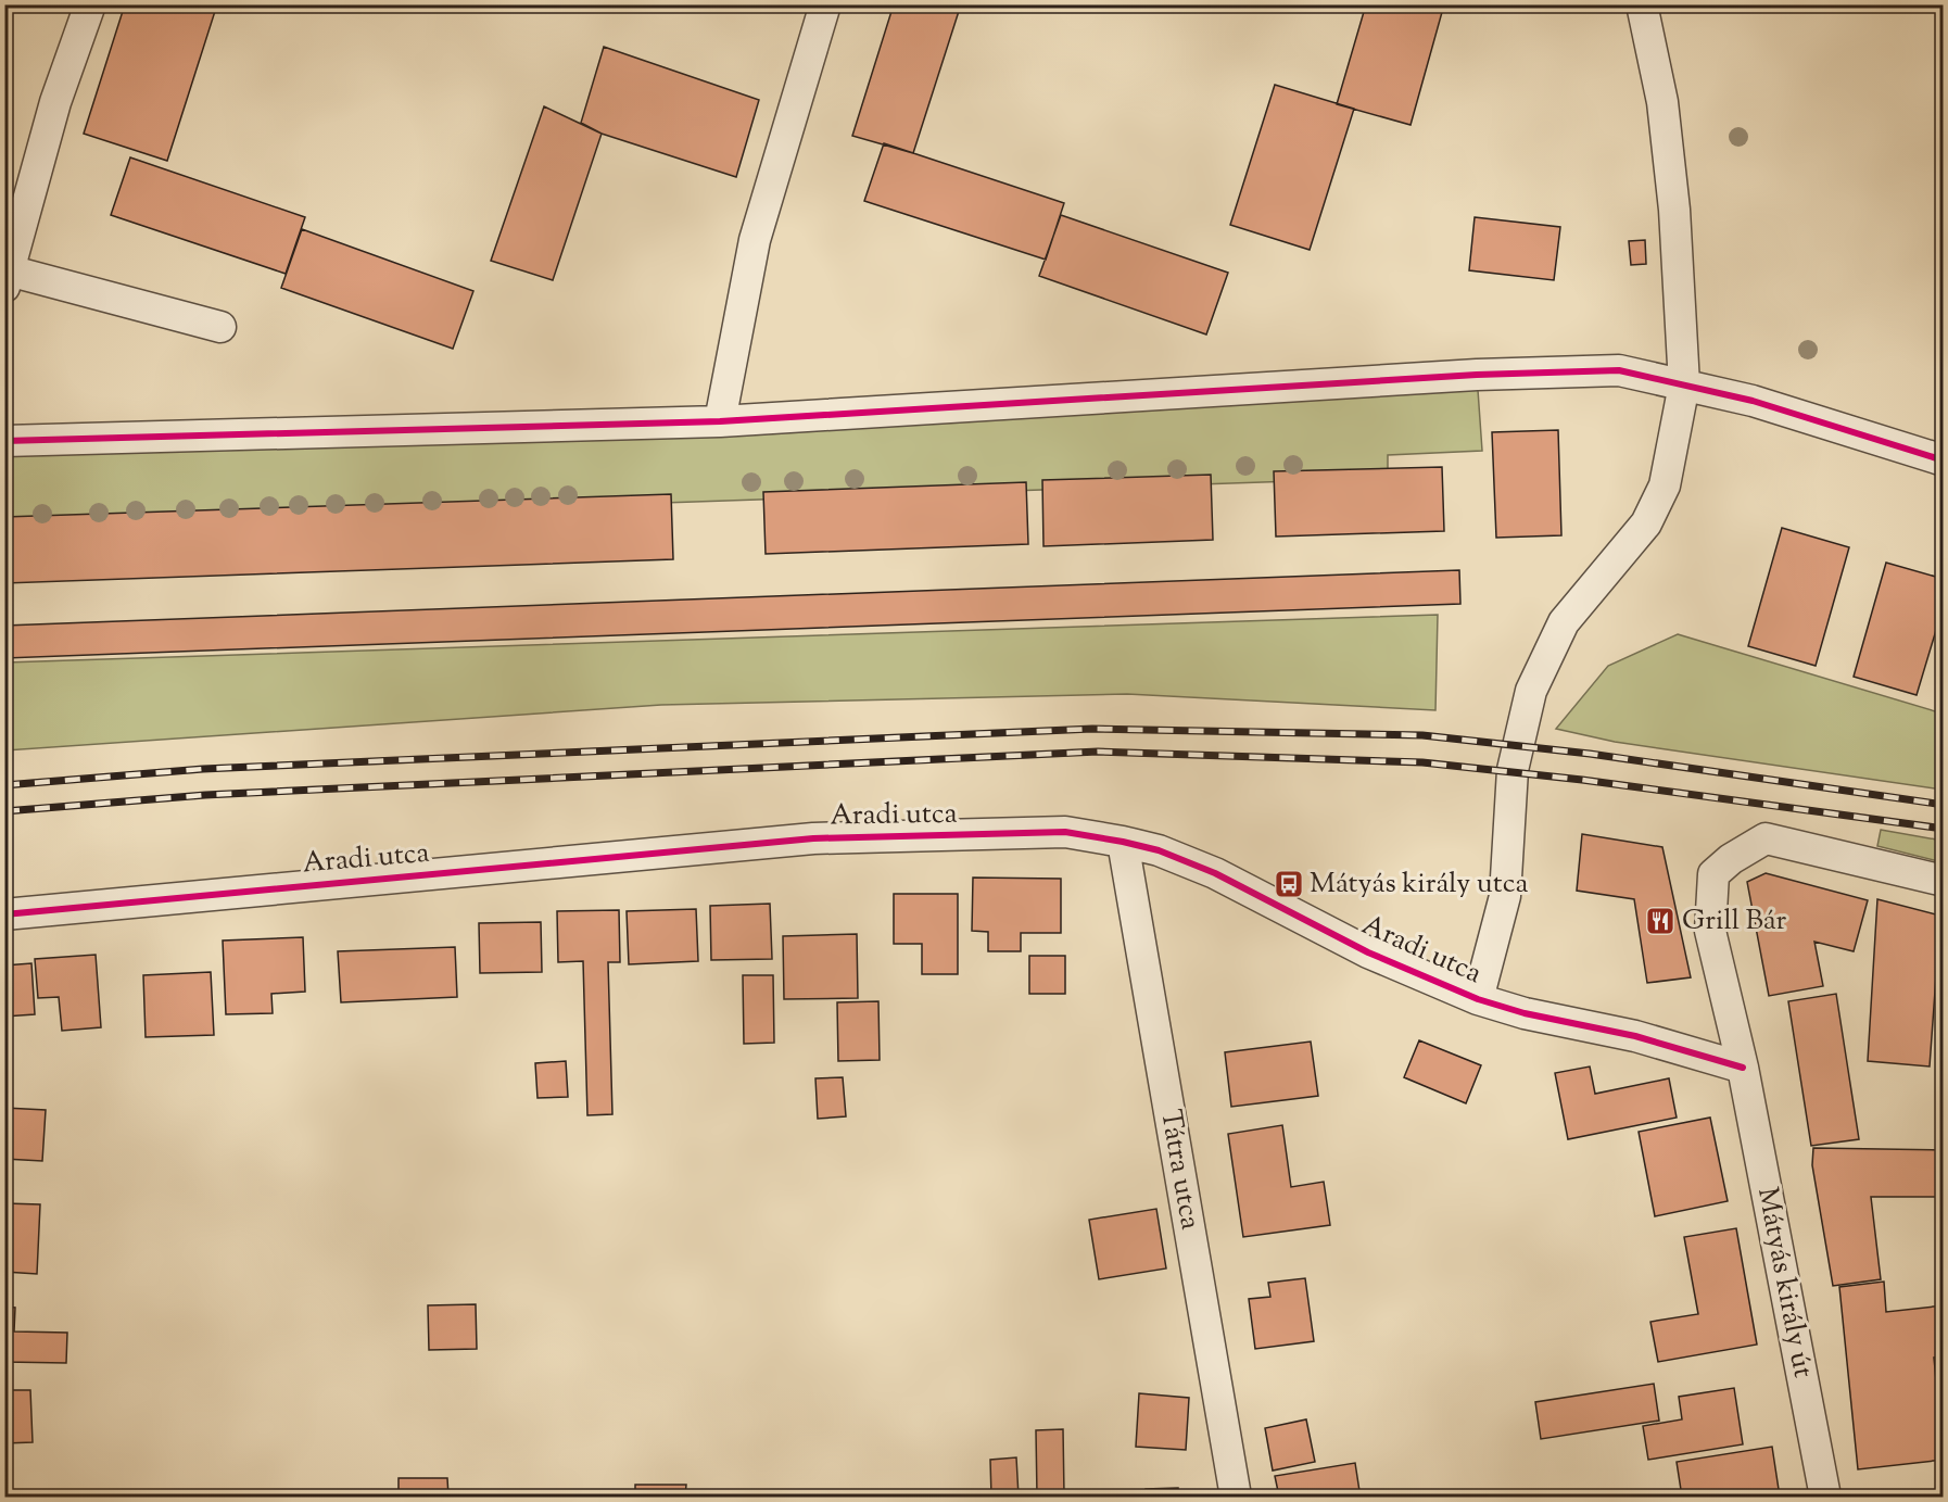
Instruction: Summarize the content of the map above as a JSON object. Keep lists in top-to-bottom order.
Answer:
{
  "streets": {
    "street": ["Aradi utca", "Tátra utca", "Mátyás király út"]
  },
  "crossings": [
    ["Aradi utca", "Tátra utca"],
    ["Aradi utca", "Mátyás király út"]
  ],
  "places": {
    "bus stop": ["Mátyás király utca"],
    "restaurant": ["Grill Bár"]
  }
}
